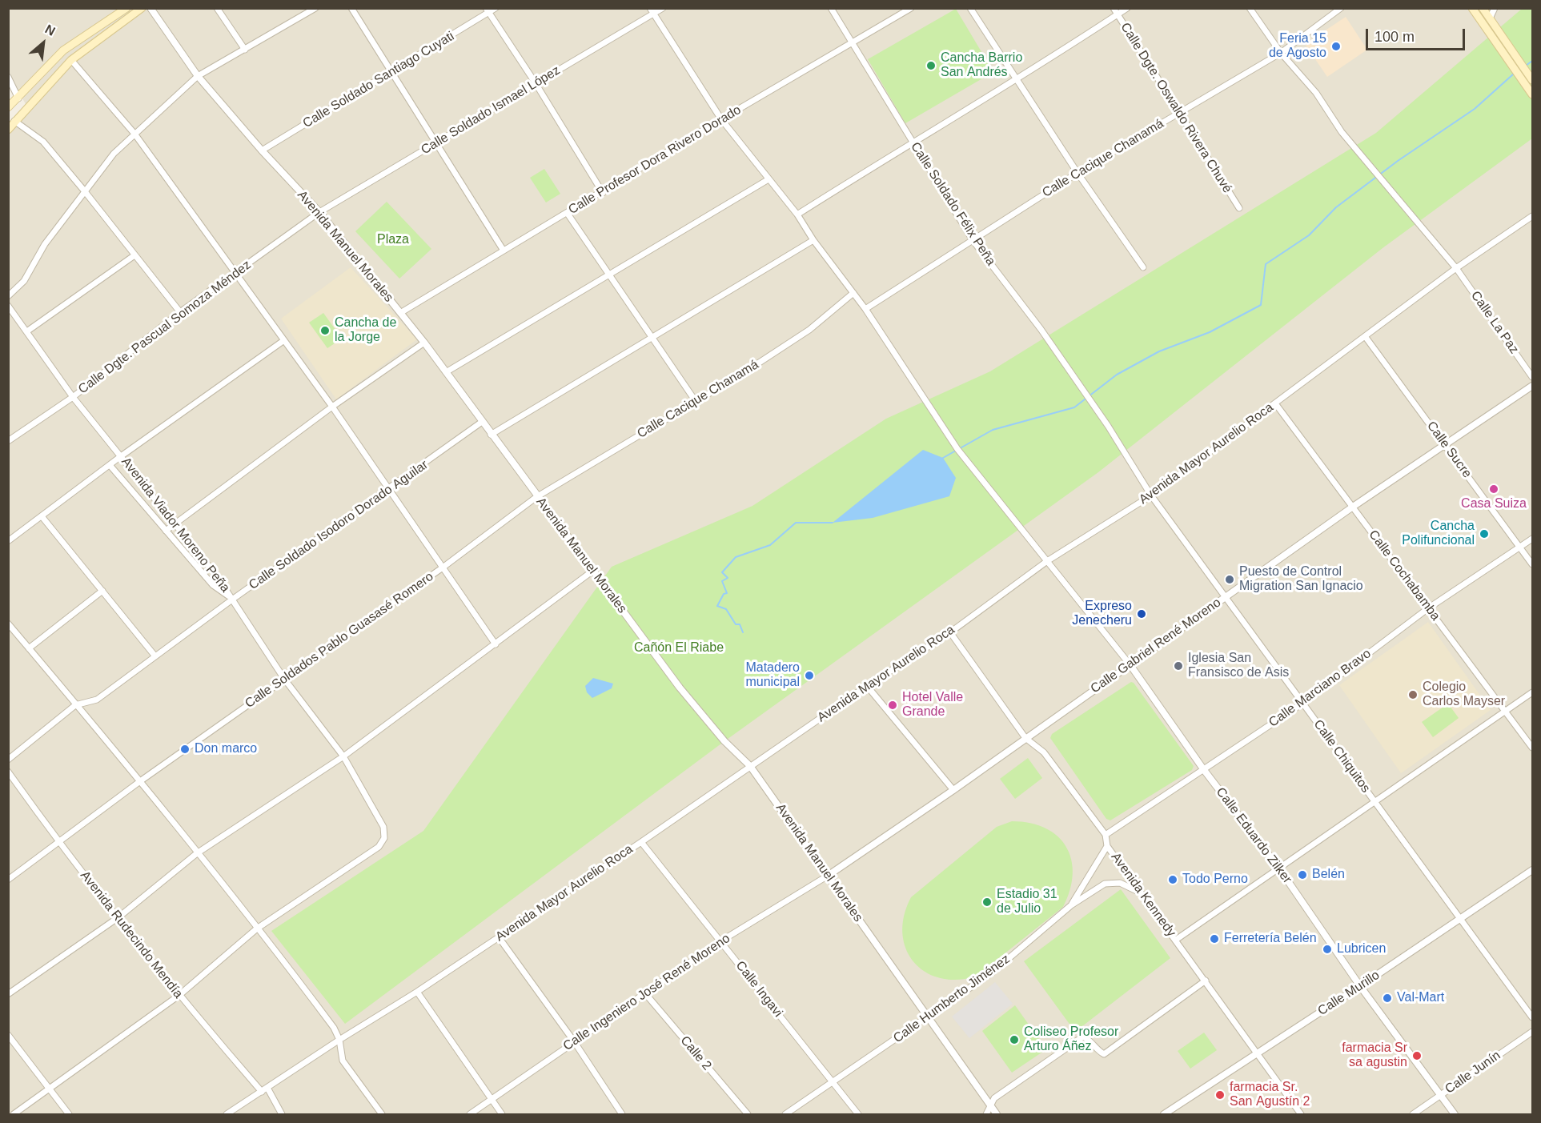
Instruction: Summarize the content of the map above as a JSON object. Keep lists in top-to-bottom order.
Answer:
{
  "streets": {
    "street": [
      "Calle Soldado Santiago Cuyati",
      "Calle Dgte. Oswaldo Rivera Chuvé",
      "Calle Soldado Ismael López",
      "Calle Cacique Chanamá",
      "Calle Profesor Dora Rivero Dorado",
      "Calle Soldado Félix Peña",
      "Avenida Manuel Morales",
      "Calle La Paz",
      "Calle Dgte. Pascual Somoza Méndez",
      "Calle Sucre",
      "Avenida Mayor Aurelio Roca",
      "Avenida Viador Moreno Peña",
      "Calle Soldado Isodoro Dorado Aguilar",
      "Calle Cochabamba",
      "Calle Soldados Pablo Guasasé Romero",
      "Calle Gabriel René Moreno",
      "Calle Marciano Bravo",
      "Calle Chiquitos",
      "Calle Eduardo Zilker",
      "Avenida Kennedy",
      "Avenida Rudecindo Mendía",
      "Calle Ingavi",
      "Calle Ingeniero José René Moreno",
      "Calle Murillo",
      "Calle Humberto Jiménez",
      "Calle 2",
      "Calle Junín"
    ]
  },
  "crossings": [
    ["Calle Soldado Santiago Cuyati", "Avenida Manuel Morales"],
    ["Calle Dgte. Oswaldo Rivera Chuvé", "Calle Cacique Chanamá"],
    ["Calle Soldado Ismael López", "Avenida Manuel Morales"],
    ["Calle Soldado Ismael López", "Calle Dgte. Pascual Somoza Méndez"],
    ["Calle Soldado Ismael López", "Calle Eduardo Zilker"],
    ["Calle Cacique Chanamá", "Calle Soldado Félix Peña"],
    ["Calle Cacique Chanamá", "Avenida Manuel Morales"],
    ["Calle Cacique Chanamá", "Calle La Paz"],
    ["Calle Cacique Chanamá", "Calle Soldados Pablo Guasasé Romero"],
    ["Calle Cacique Chanamá", "Calle Eduardo Zilker"],
    ["Calle Profesor Dora Rivero Dorado", "Calle Soldado Félix Peña"],
    ["Calle Profesor Dora Rivero Dorado", "Avenida Manuel Morales"],
    ["Calle Profesor Dora Rivero Dorado", "Calle Eduardo Zilker"],
    ["Calle Soldado Félix Peña", "Calle Chiquitos"],
    ["Avenida Manuel Morales", "Calle Dgte. Pascual Somoza Méndez"],
    ["Avenida Manuel Morales", "Avenida Mayor Aurelio Roca"],
    ["Avenida Manuel Morales", "Calle Soldado Isodoro Dorado Aguilar"],
    ["Avenida Manuel Morales", "Calle Soldados Pablo Guasasé Romero"],
    ["Avenida Manuel Morales", "Calle Gabriel René Moreno"],
    ["Avenida Manuel Morales", "Calle Ingeniero José René Moreno"],
    ["Avenida Manuel Morales", "Calle Humberto Jiménez"],
    ["Calle La Paz", "Avenida Mayor Aurelio Roca"],
    ["Calle Dgte. Pascual Somoza Méndez", "Avenida Viador Moreno Peña"],
    ["Calle Sucre", "Avenida Mayor Aurelio Roca"],
    ["Calle Sucre", "Calle Gabriel René Moreno"],
    ["Calle Sucre", "Calle Marciano Bravo"],
    ["Avenida Mayor Aurelio Roca", "Calle Cochabamba"],
    ["Avenida Mayor Aurelio Roca", "Calle Chiquitos"],
    ["Avenida Mayor Aurelio Roca", "Calle Eduardo Zilker"],
    ["Avenida Mayor Aurelio Roca", "Avenida Kennedy"],
    ["Avenida Mayor Aurelio Roca", "Avenida Rudecindo Mendía"],
    ["Avenida Mayor Aurelio Roca", "Calle Ingavi"],
    ["Avenida Viador Moreno Peña", "Calle Soldado Isodoro Dorado Aguilar"],
    ["Calle Cochabamba", "Calle Gabriel René Moreno"],
    ["Calle Cochabamba", "Calle Marciano Bravo"],
    ["Calle Soldados Pablo Guasasé Romero", "Avenida Rudecindo Mendía"],
    ["Calle Gabriel René Moreno", "Calle Chiquitos"],
    ["Calle Gabriel René Moreno", "Calle Eduardo Zilker"],
    ["Calle Gabriel René Moreno", "Avenida Kennedy"],
    ["Calle Gabriel René Moreno", "Calle Ingeniero José René Moreno"],
    ["Calle Marciano Bravo", "Calle Chiquitos"],
    ["Calle Marciano Bravo", "Calle Eduardo Zilker"],
    ["Calle Marciano Bravo", "Avenida Kennedy"],
    ["Calle Chiquitos", "Calle Murillo"],
    ["Calle Eduardo Zilker", "Calle Murillo"],
    ["Calle Eduardo Zilker", "Calle Junín"],
    ["Avenida Kennedy", "Calle Murillo"],
    ["Avenida Kennedy", "Calle Humberto Jiménez"],
    ["Calle Ingavi", "Calle Ingeniero José René Moreno"],
    ["Calle Ingavi", "Calle Humberto Jiménez"],
    ["Calle Ingeniero José René Moreno", "Calle 2"]
  ],
  "parks": ["Plaza", "Cañón El Riabe"],
  "places": [
    "Feria 15 de Agosto",
    "Cancha Barrio San Andrés",
    "Cancha de la Jorge",
    "Casa Suiza",
    "Cancha Polifuncional",
    "Puesto de Control Migration San Ignacio",
    "Expreso Jenecheru",
    "Iglesia San Fransisco de Asis",
    "Matadero municipal",
    "Colegio Carlos Mayser",
    "Hotel Valle Grande",
    "Don marco",
    "Belén",
    "Todo Perno",
    "Estadio 31 de Julio",
    "Ferretería Belén",
    "Lubricen",
    "Val-Mart",
    "Coliseo Profesor Arturo Áñez",
    "farmacia Sr sa agustin",
    "farmacia Sr. San Agustín 2"
  ],
  "scale_bar": "100 m",
  "north": "top right"
}
